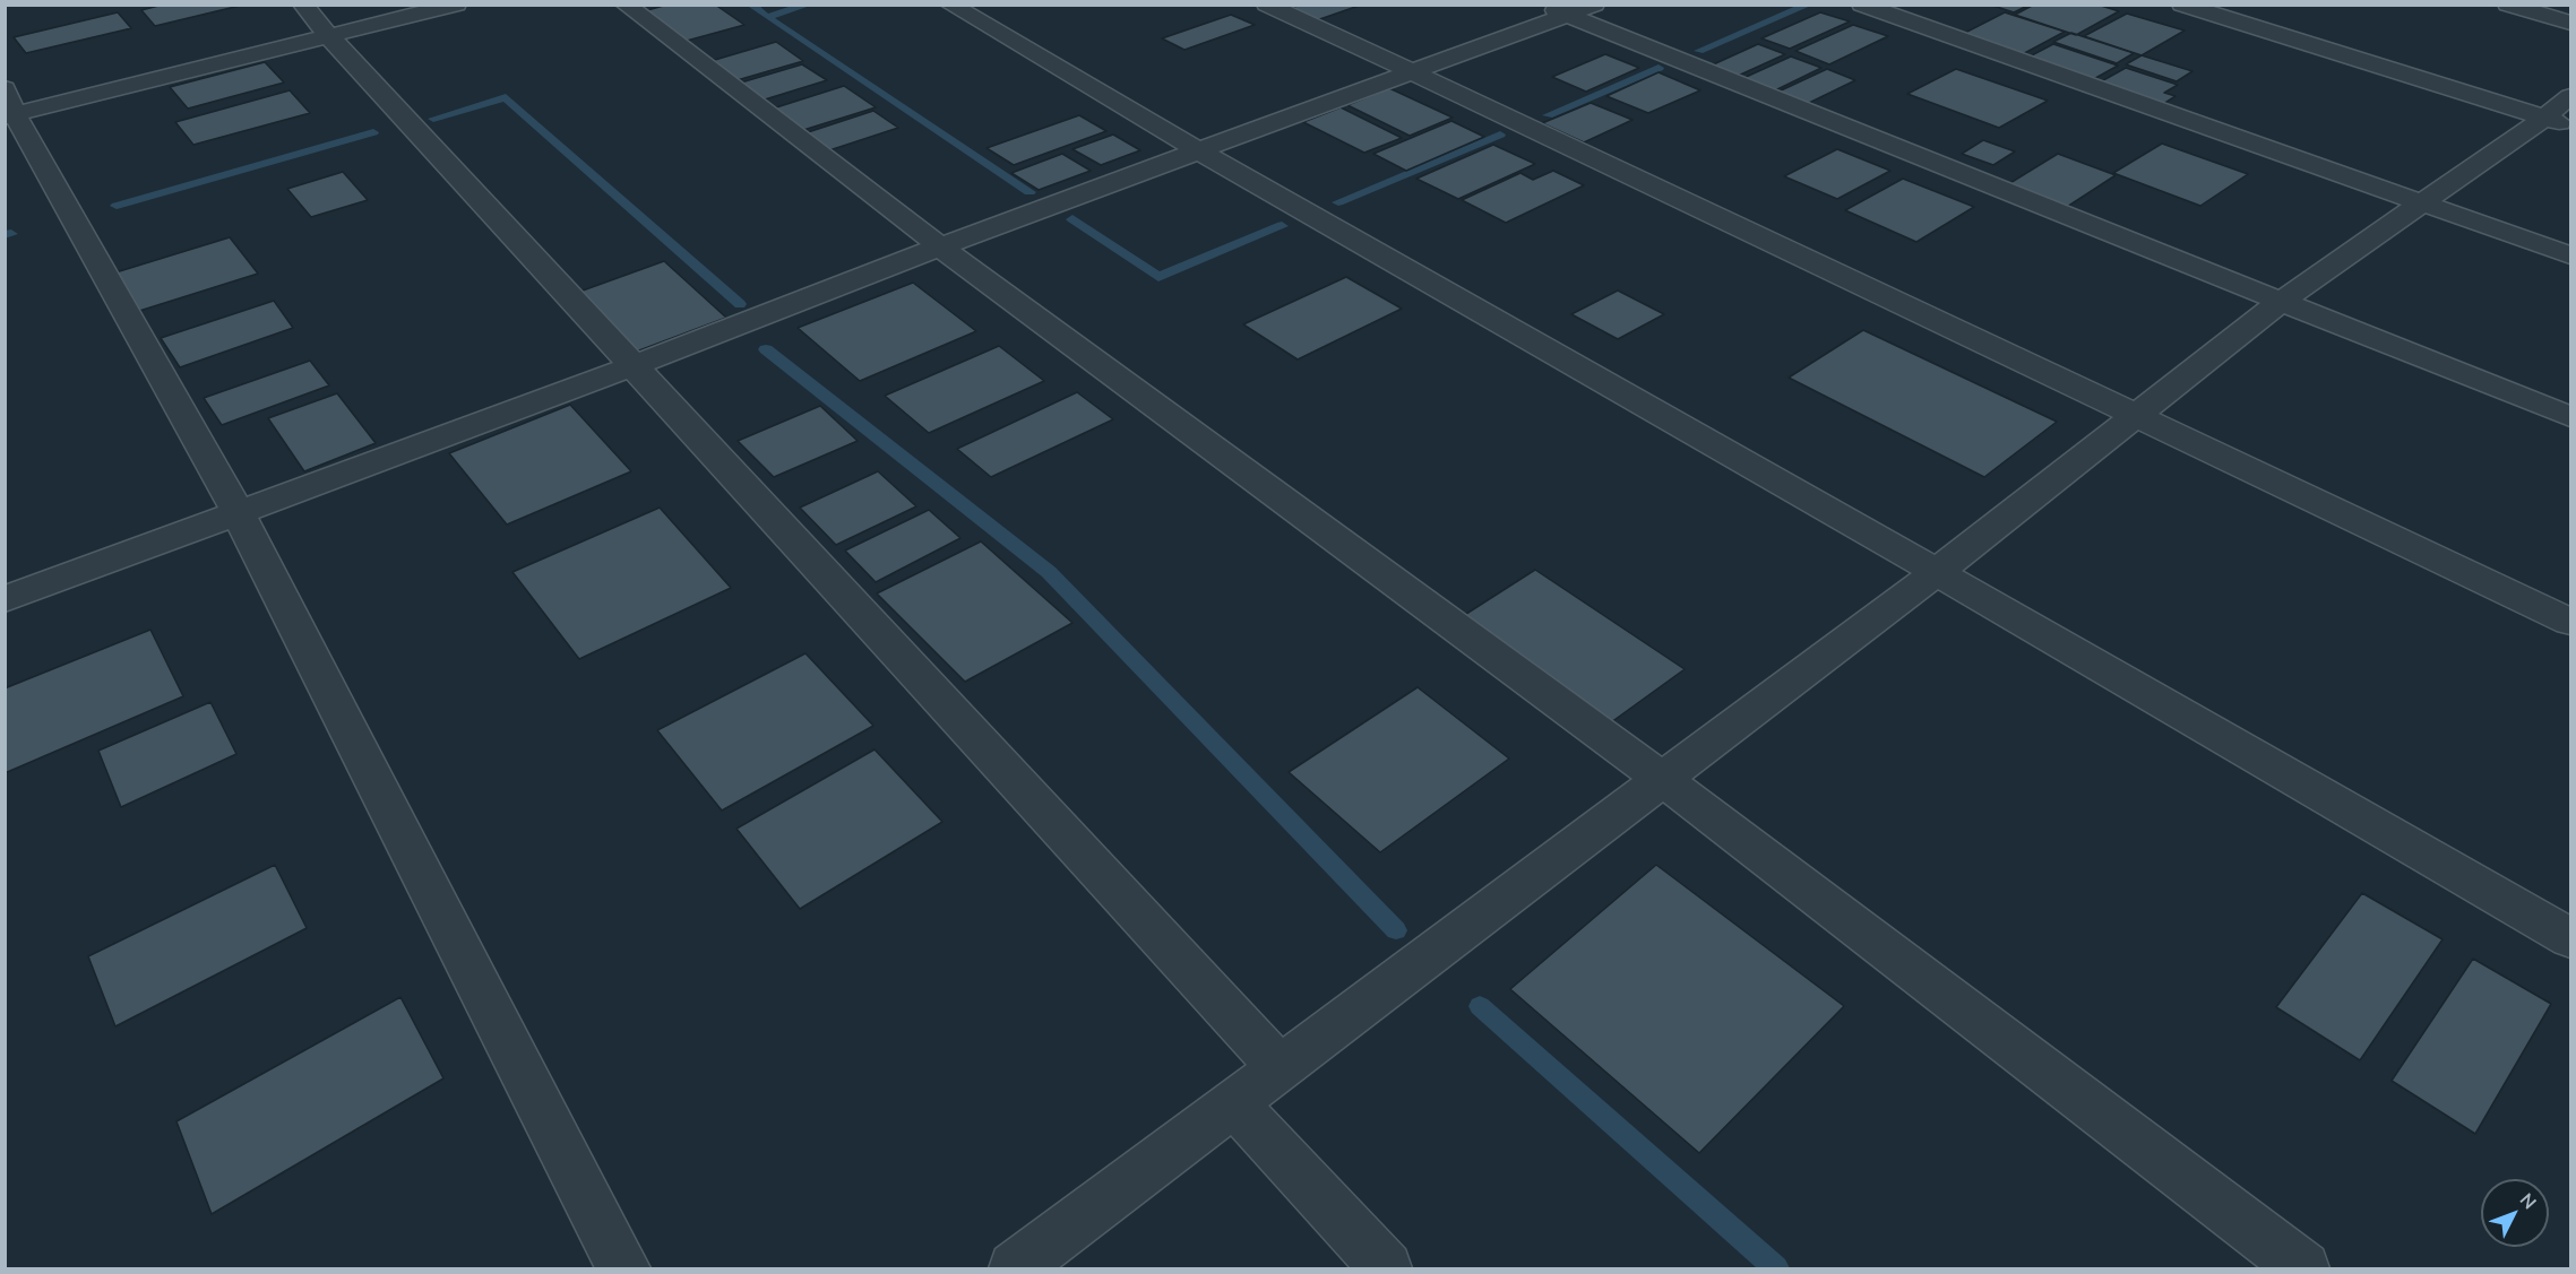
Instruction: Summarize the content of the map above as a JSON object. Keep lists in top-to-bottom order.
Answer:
{
  "north": "top right"
}
